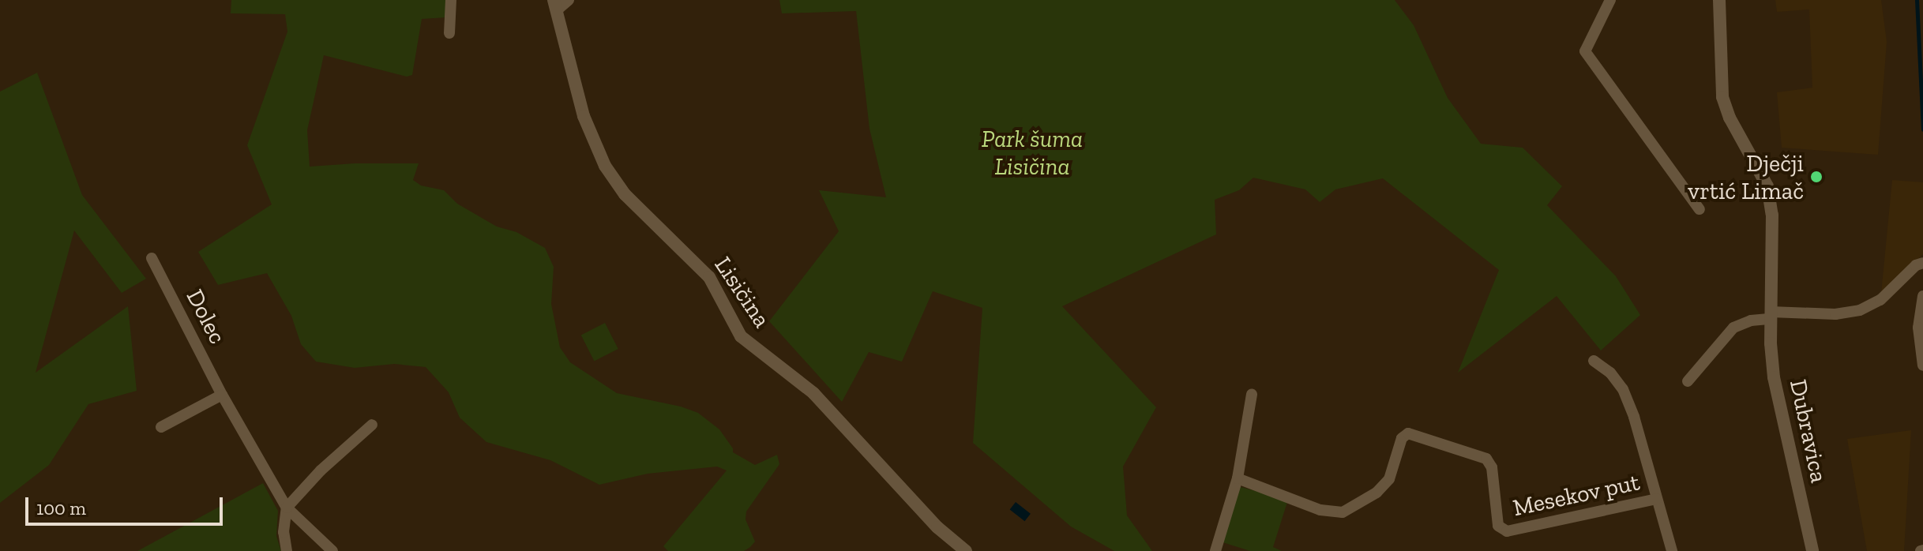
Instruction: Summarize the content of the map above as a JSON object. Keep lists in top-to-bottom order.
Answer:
{
  "streets": {
    "street": [
      "Lisičina",
      "Dolec",
      "Dubravica",
      "Mesekov put"
    ]
  },
  "parks": ["Park šuma Lisičina"],
  "places": ["Dječji vrtić Limač"],
  "scale_bar": "100 m"
}
